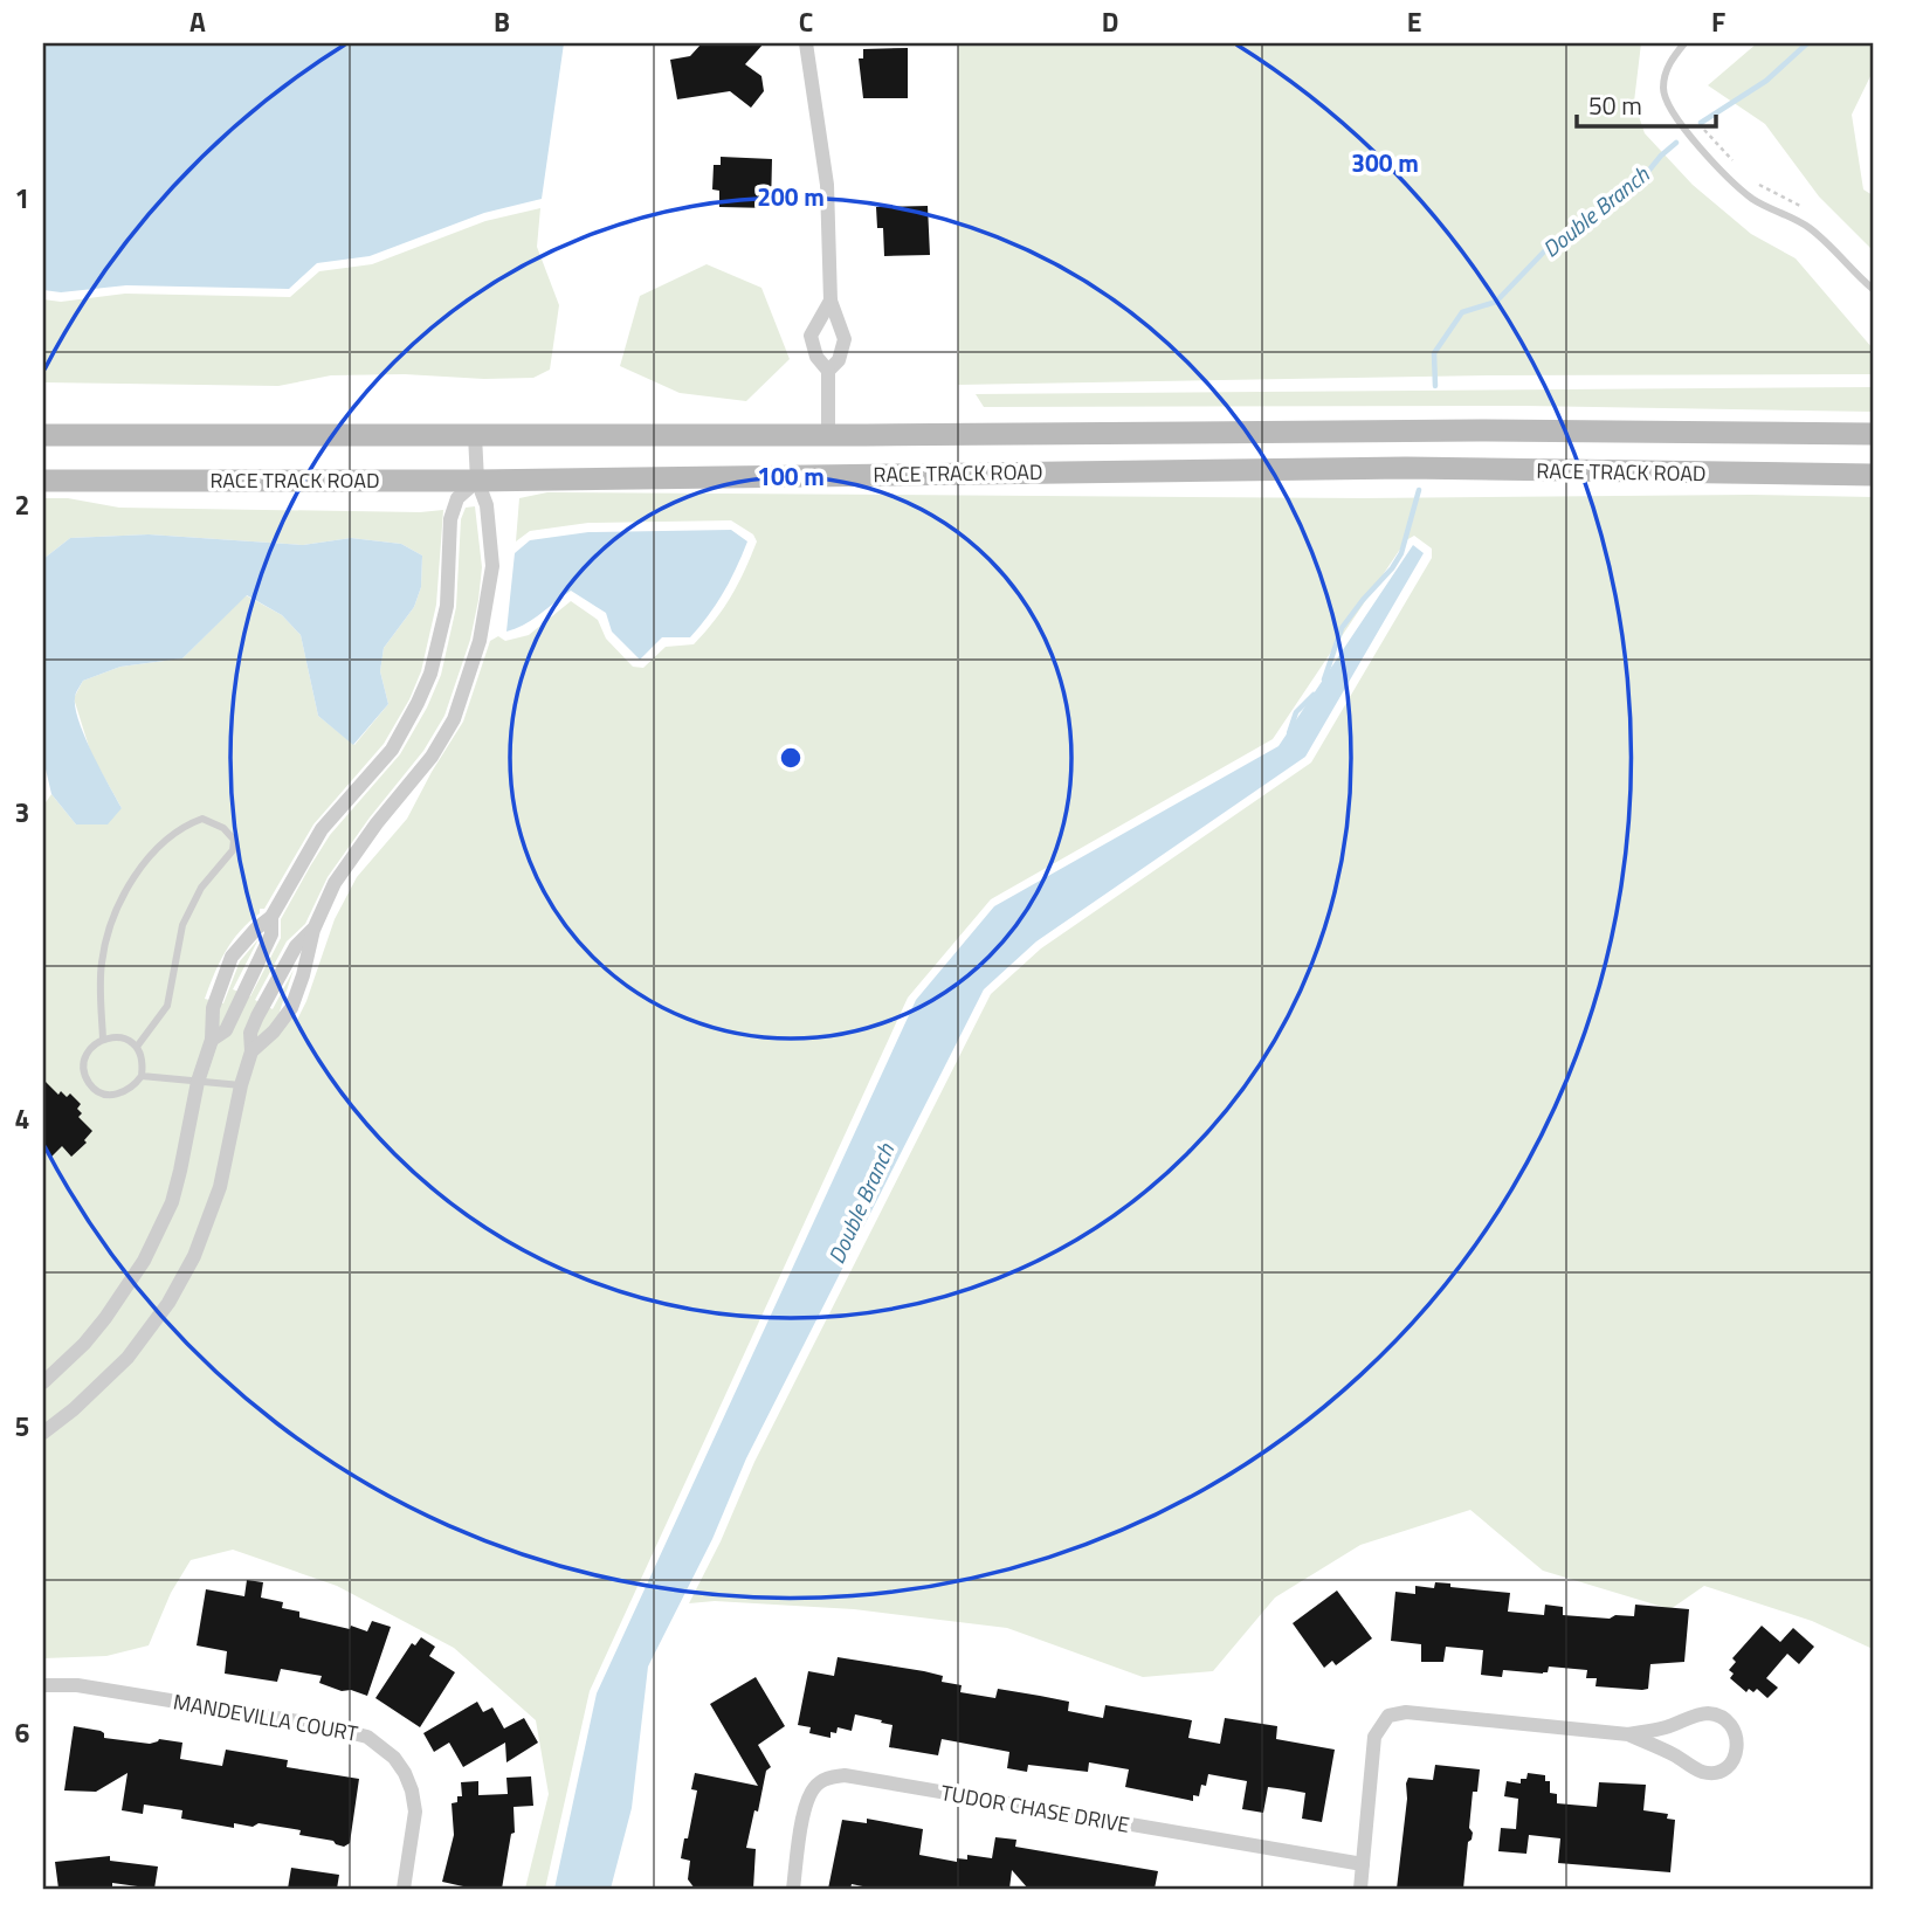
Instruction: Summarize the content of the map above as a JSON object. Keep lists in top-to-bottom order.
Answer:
{
  "streets": {
    "main road": ["RACE TRACK ROAD"],
    "street": ["MANDEVILLA COURT", "TUDOR CHASE DRIVE"]
  },
  "water": ["Double Branch"],
  "scale_bar": "50 m",
  "grid": {
    "columns": [
      "A",
      "B",
      "C",
      "D",
      "E",
      "F"
    ],
    "rows": [
      "1",
      "2",
      "3",
      "4",
      "5",
      "6"
    ]
  },
  "rings": ["300 m", "200 m", "100 m"]
}
